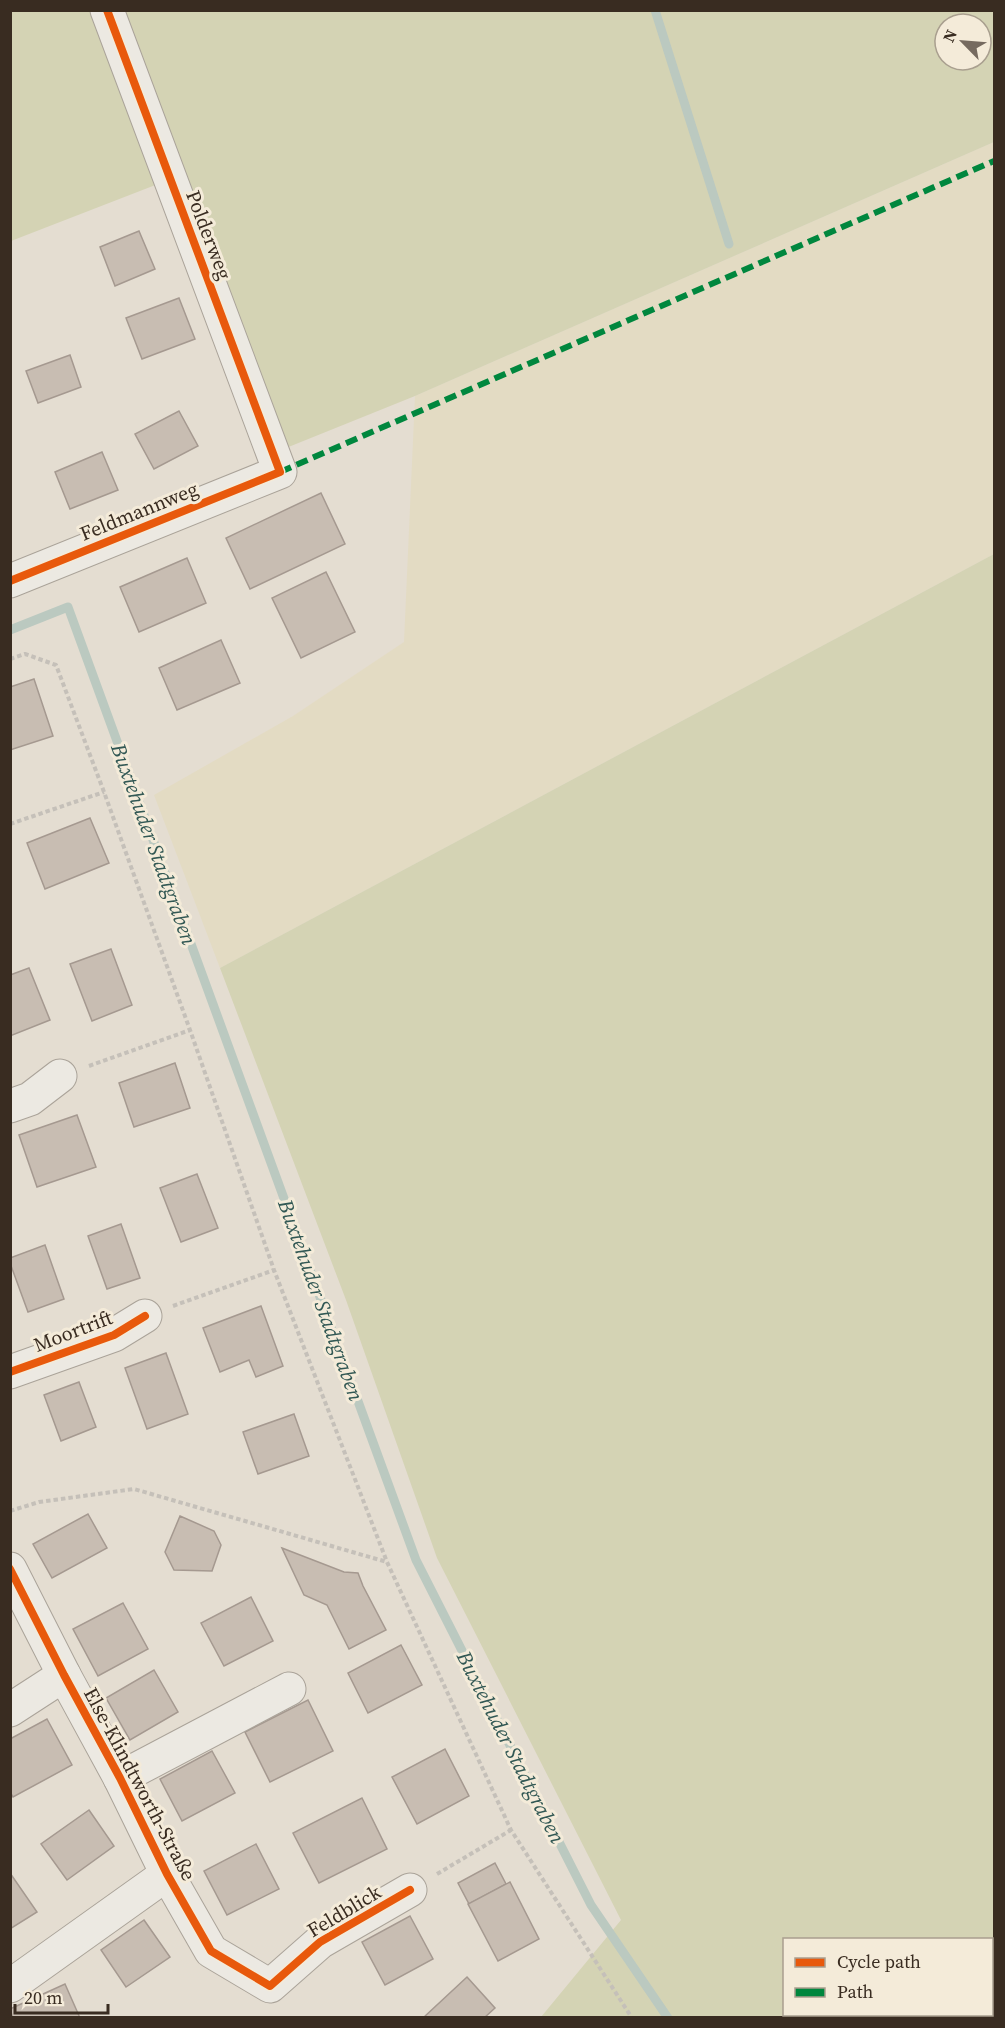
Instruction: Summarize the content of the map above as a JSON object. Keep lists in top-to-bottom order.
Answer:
{
  "streets": {
    "street": [
      "Polderweg",
      "Feldmannweg",
      "Moortrift",
      "Else-Klindtworth-Straße",
      "Feldblick"
    ]
  },
  "crossings": [
    ["Polderweg", "Feldmannweg"],
    ["Else-Klindtworth-Straße", "Feldblick"]
  ],
  "water": ["Buxtehuder Stadtgraben"],
  "legend": ["Cycle path", "Path"],
  "scale_bar": "20 m",
  "north": "top left"
}
